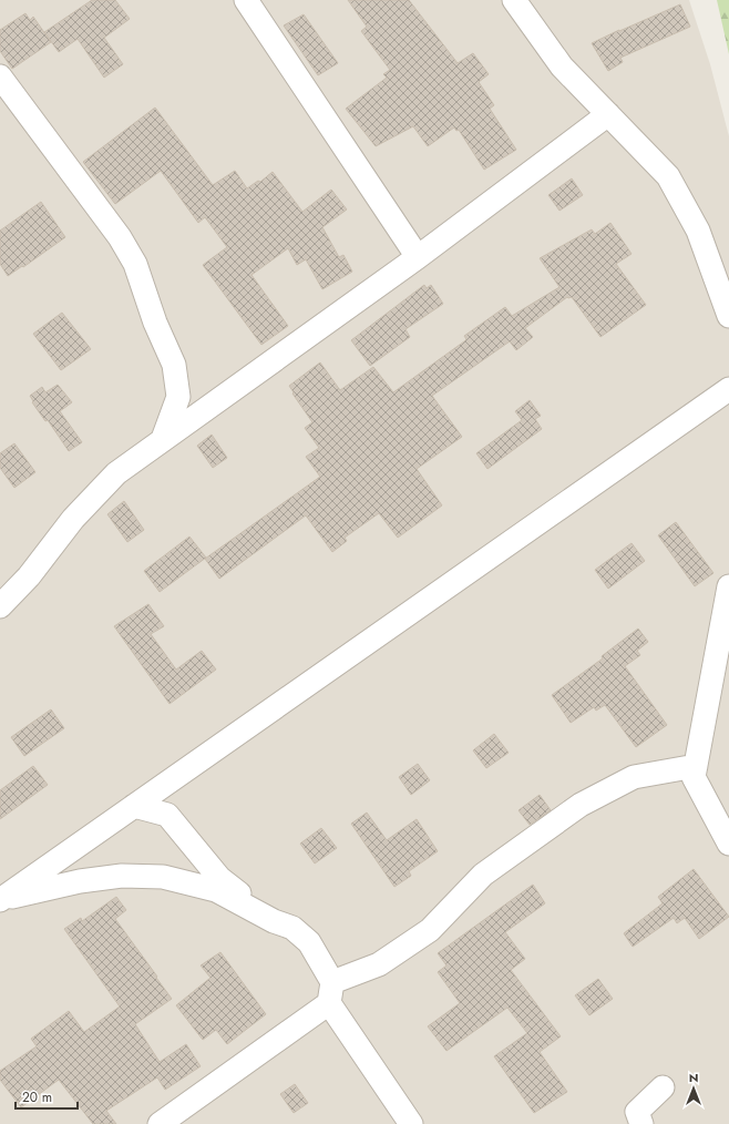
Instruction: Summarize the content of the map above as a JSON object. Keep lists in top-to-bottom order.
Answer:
{
  "scale_bar": "20 m",
  "north": "top"
}
